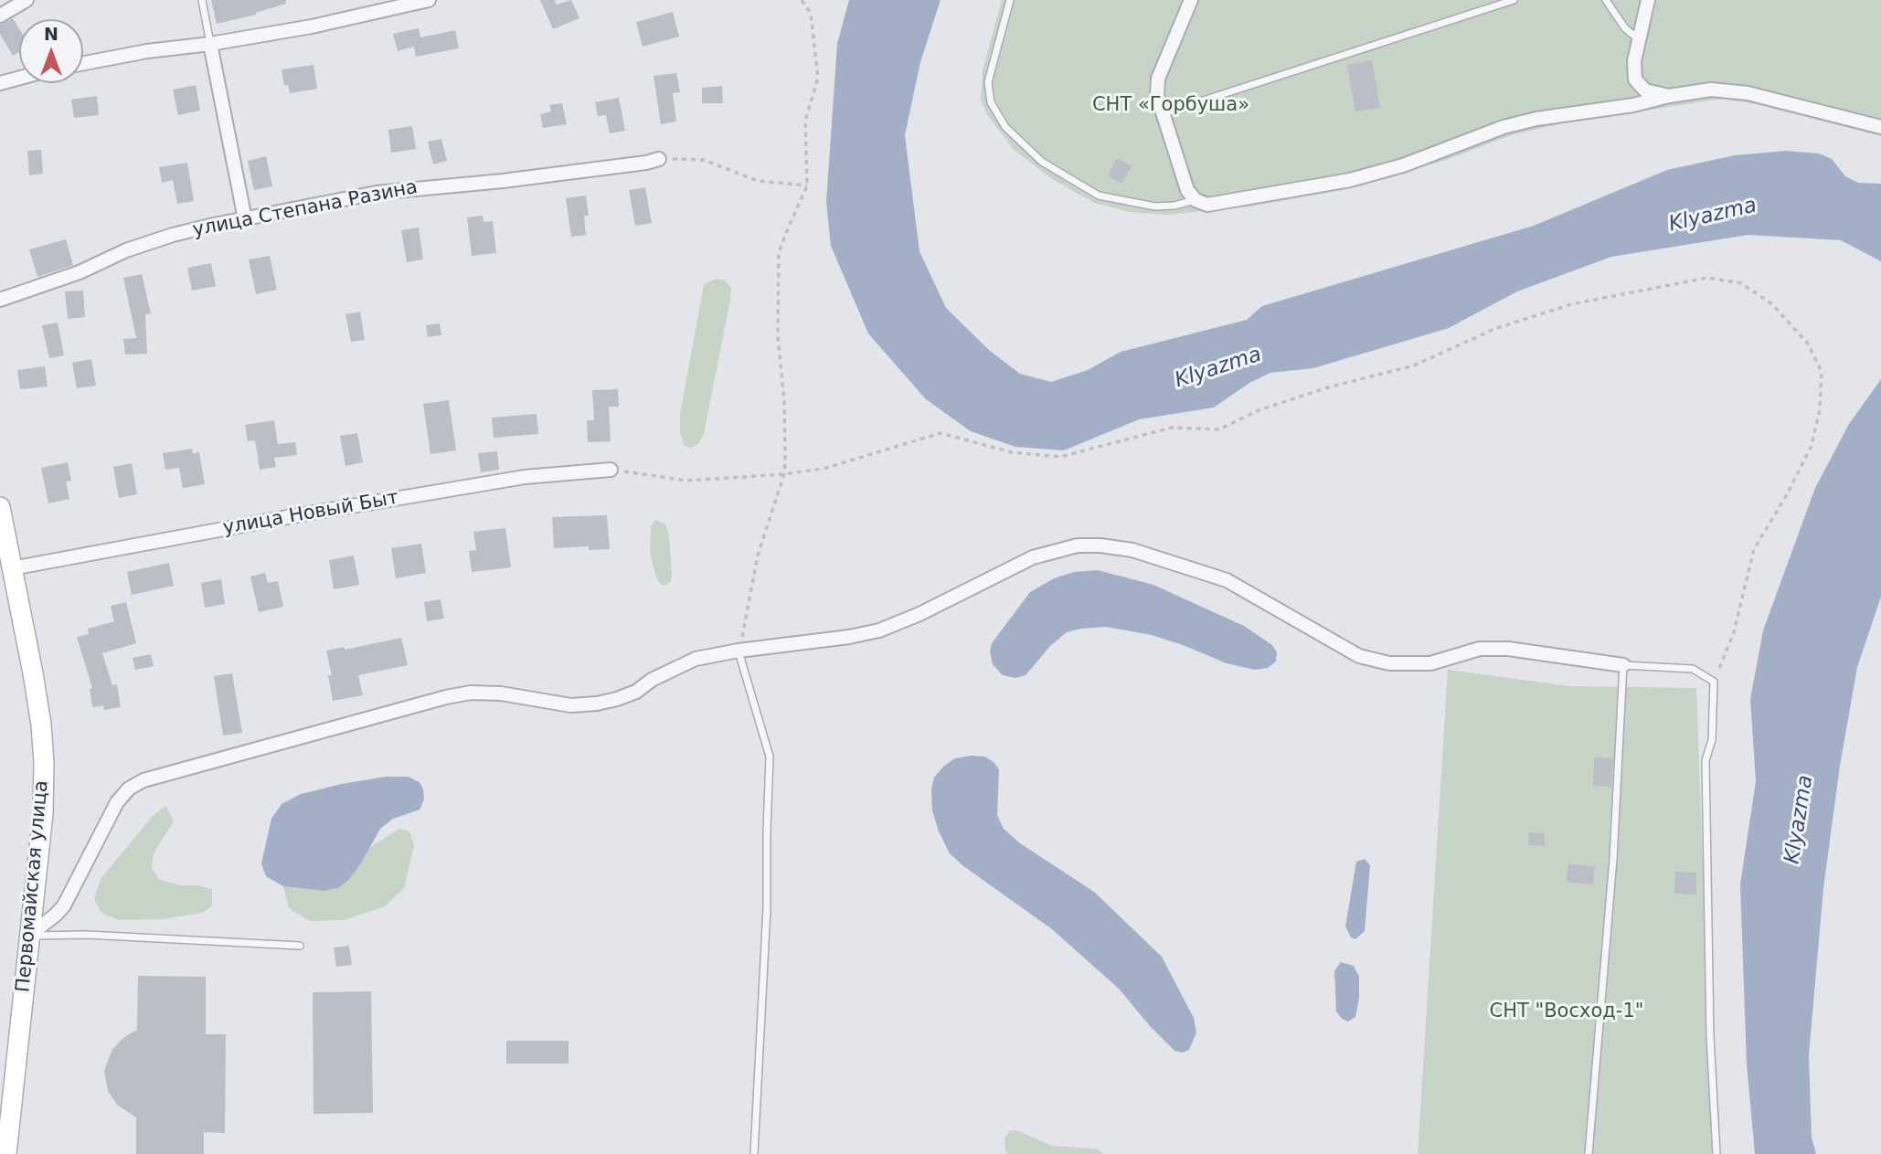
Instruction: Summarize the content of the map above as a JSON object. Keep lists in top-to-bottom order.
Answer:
{
  "streets": {
    "main road": ["Первомайская улица"],
    "street": ["улица Степана Разина", "улица Новый Быт"]
  },
  "crossings": [
    ["улица Новый Быт", "Первомайская улица"]
  ],
  "water": ["Klyazma"],
  "parks": ["СНТ «Горбуша»", "СНТ \"Восход-1\""],
  "north": "top"
}
